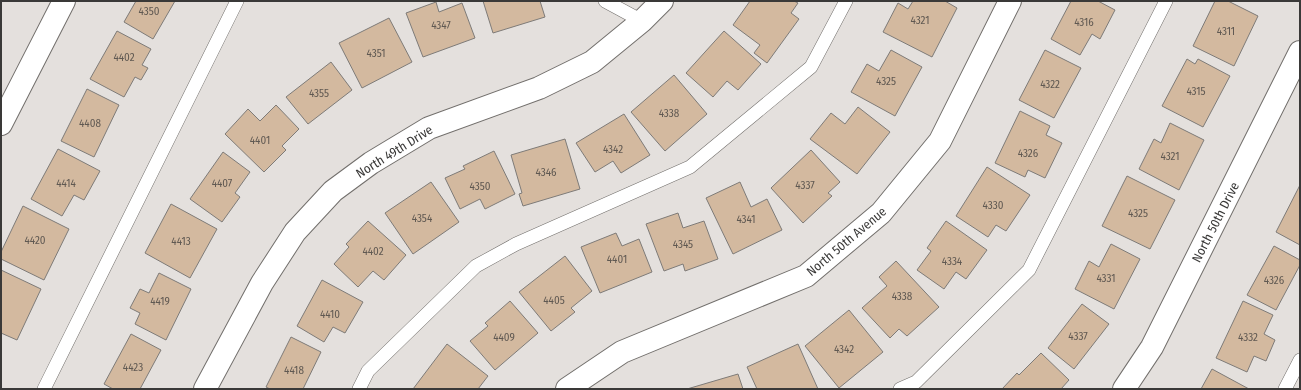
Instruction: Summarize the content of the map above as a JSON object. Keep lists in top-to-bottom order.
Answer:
{
  "streets": {
    "street": ["North 49th Drive", "North 50th Drive", "North 50th Avenue"]
  },
  "house_numbers": [
    "4350",
    "4321",
    "4316",
    "4347",
    "4311",
    "4351",
    "4402",
    "4325",
    "4322",
    "4315",
    "4355",
    "4338",
    "4408",
    "4401",
    "4342",
    "4326",
    "4321",
    "4346",
    "4414",
    "4407",
    "4337",
    "4350",
    "4330",
    "4325",
    "4354",
    "4341",
    "4420",
    "4413",
    "4345",
    "4402",
    "4401",
    "4334",
    "4331",
    "4326",
    "4338",
    "4405",
    "4419",
    "4410",
    "4337",
    "4409",
    "4332",
    "4342",
    "4423",
    "4418"
  ]
}
